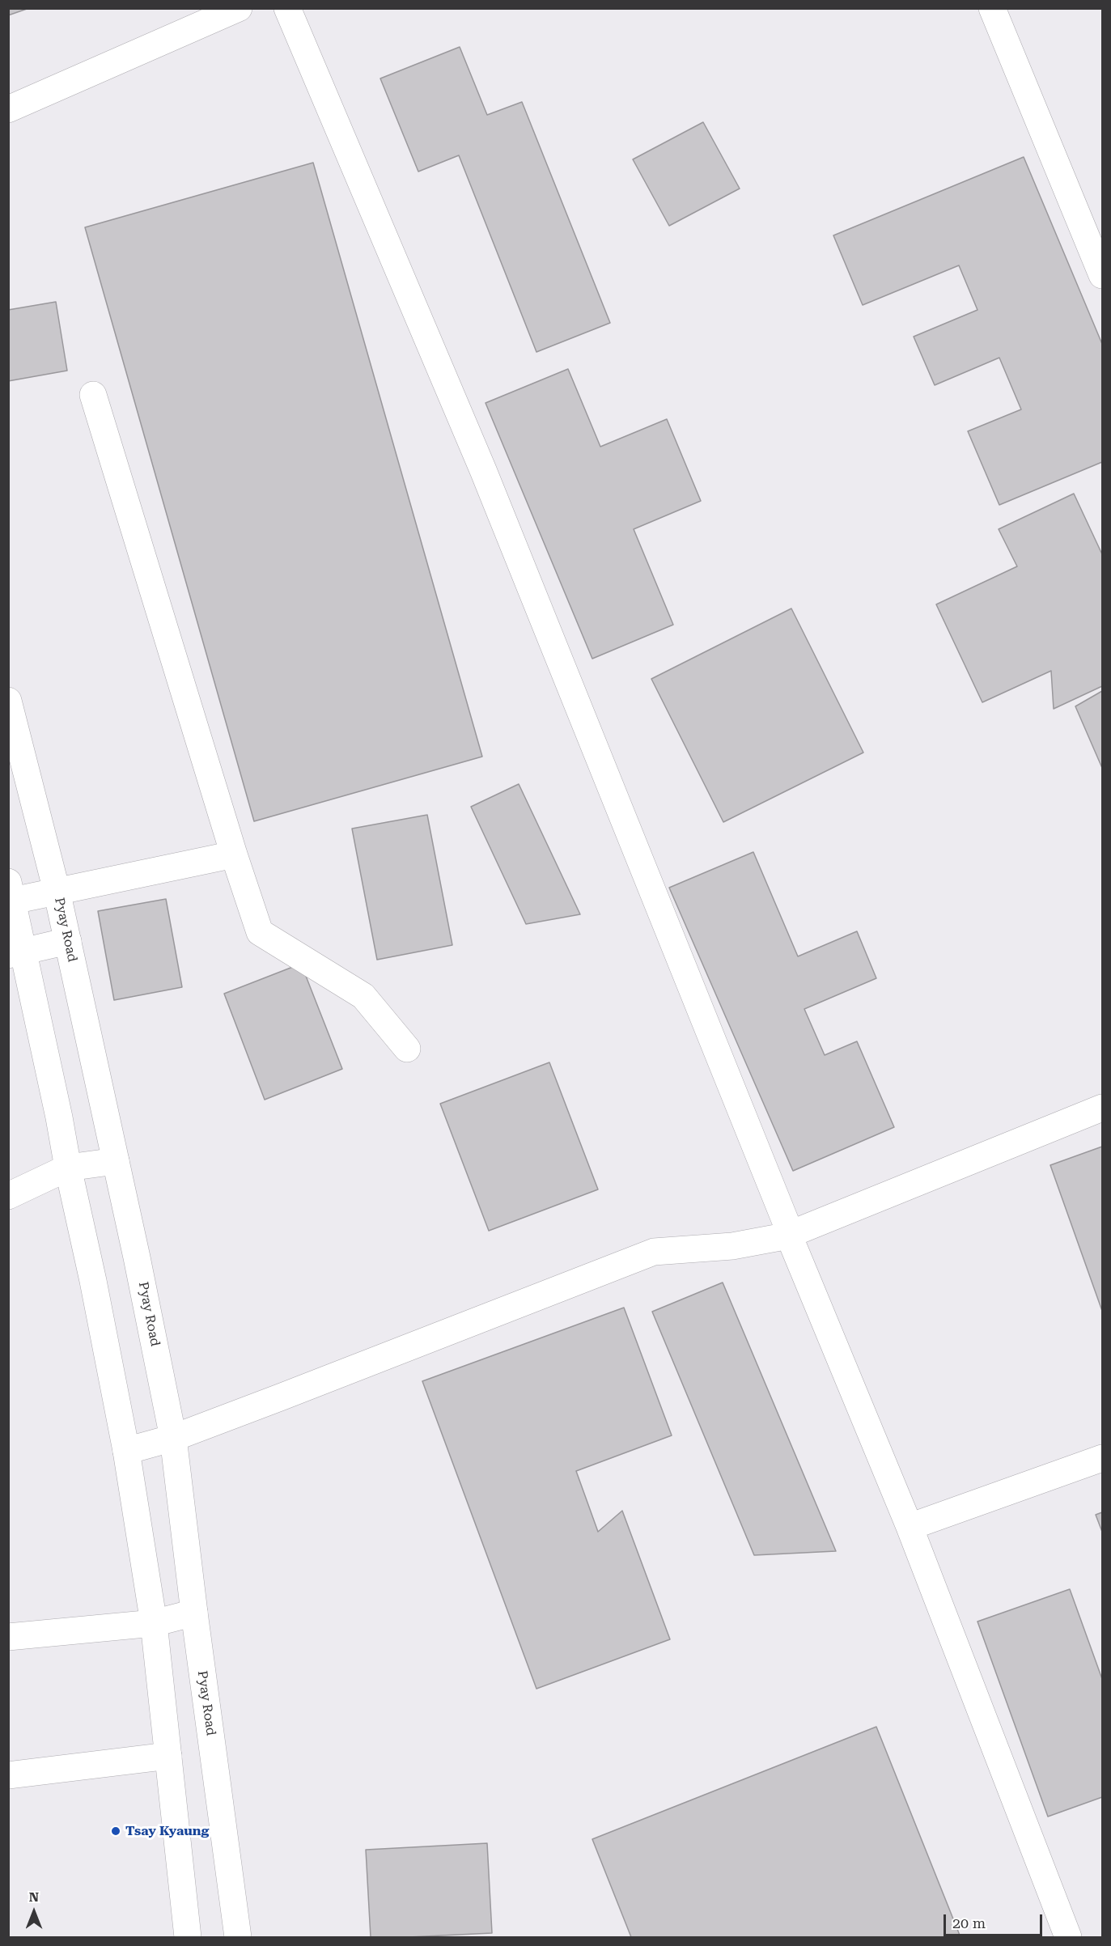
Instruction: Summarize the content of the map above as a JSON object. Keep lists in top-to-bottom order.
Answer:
{
  "streets": {
    "main road": ["Pyay Road"]
  },
  "places": ["Tsay Kyaung"],
  "scale_bar": "20 m",
  "north": "top"
}
